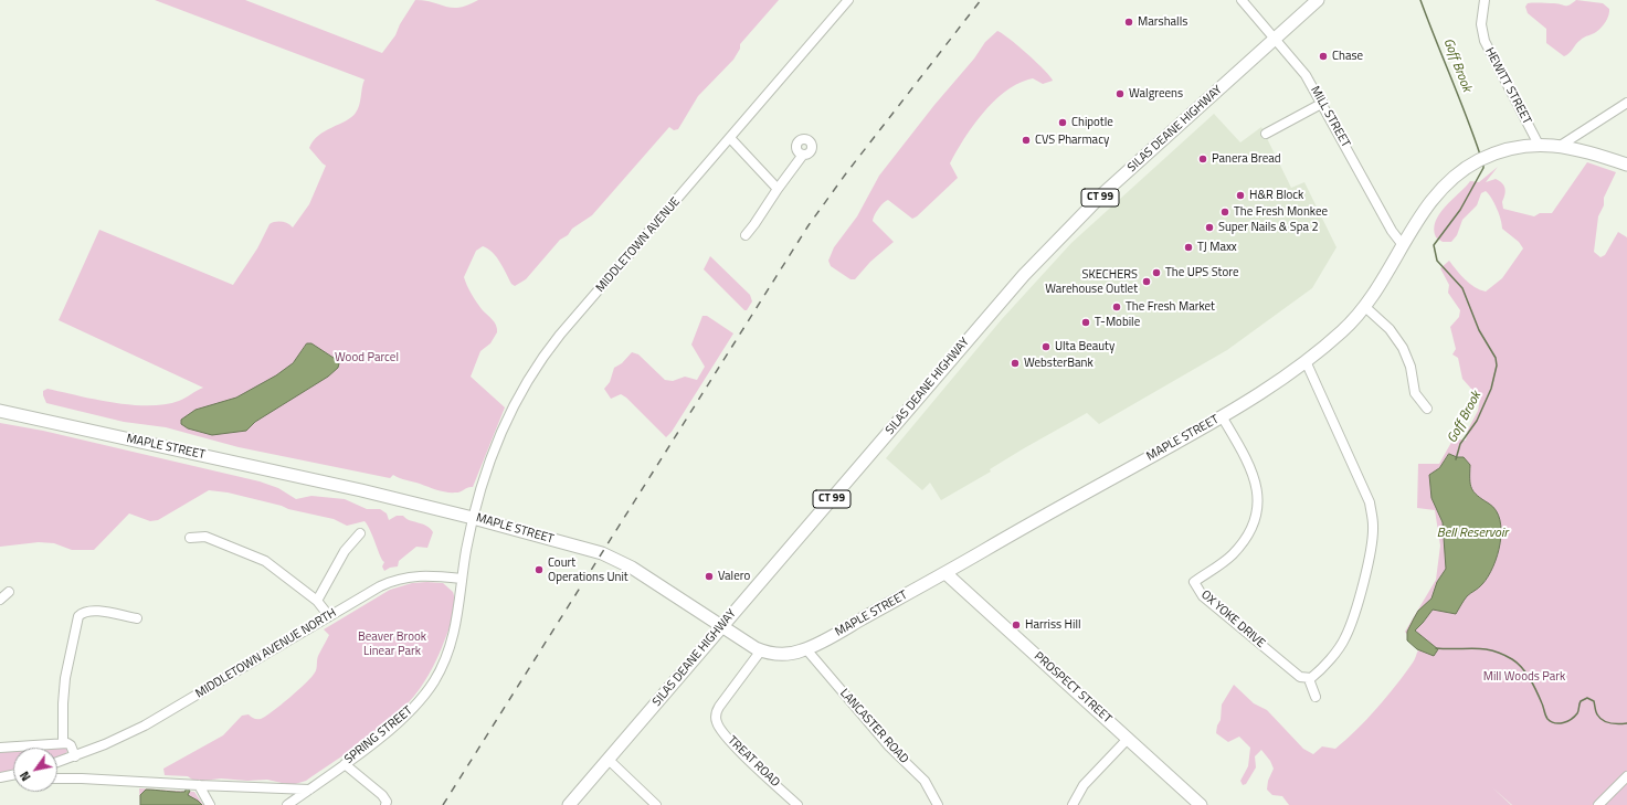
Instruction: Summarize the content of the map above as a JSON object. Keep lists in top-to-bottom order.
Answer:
{
  "streets": {
    "main road": [
      "SILAS DEANE HIGHWAY",
      "CT 99",
      "MAPLE STREET",
      "PROSPECT STREET"
    ],
    "street": [
      "HEWITT STREET",
      "MILL STREET",
      "MIDDLETOWN AVENUE",
      "OX YOKE DRIVE",
      "MIDDLETOWN AVENUE NORTH",
      "LANCASTER ROAD",
      "SPRING STREET",
      "TREAT ROAD"
    ]
  },
  "crossings": [
    ["HEWITT STREET", "MAPLE STREET"],
    ["MILL STREET", "SILAS DEANE HIGHWAY"],
    ["MILL STREET", "MAPLE STREET"],
    ["SILAS DEANE HIGHWAY", "MAPLE STREET"],
    ["MIDDLETOWN AVENUE", "MAPLE STREET"],
    ["MIDDLETOWN AVENUE", "SPRING STREET"],
    ["MAPLE STREET", "OX YOKE DRIVE"],
    ["MAPLE STREET", "PROSPECT STREET"],
    ["MAPLE STREET", "LANCASTER ROAD"],
    ["MAPLE STREET", "SPRING STREET"],
    ["MAPLE STREET", "TREAT ROAD"],
    ["MIDDLETOWN AVENUE NORTH", "SPRING STREET"]
  ],
  "water": ["Goff Brook", "Bell Reservoir"],
  "parks": ["Wood Parcel", "Beaver Brook Linear Park", "Mill Woods Park"],
  "places": [
    "Marshalls",
    "Chase",
    "Walgreens",
    "Chipotle",
    "CVS Pharmacy",
    "Panera Bread",
    "H&R Block",
    "The Fresh Monkee",
    "Super Nails & Spa 2",
    "TJ Maxx",
    "The UPS Store",
    "SKECHERS Warehouse Outlet",
    "The Fresh Market",
    "T-Mobile",
    "Ulta Beauty",
    "WebsterBank",
    "Court Operations Unit",
    "Valero",
    "Harriss Hill"
  ],
  "north": "bottom left"
}
